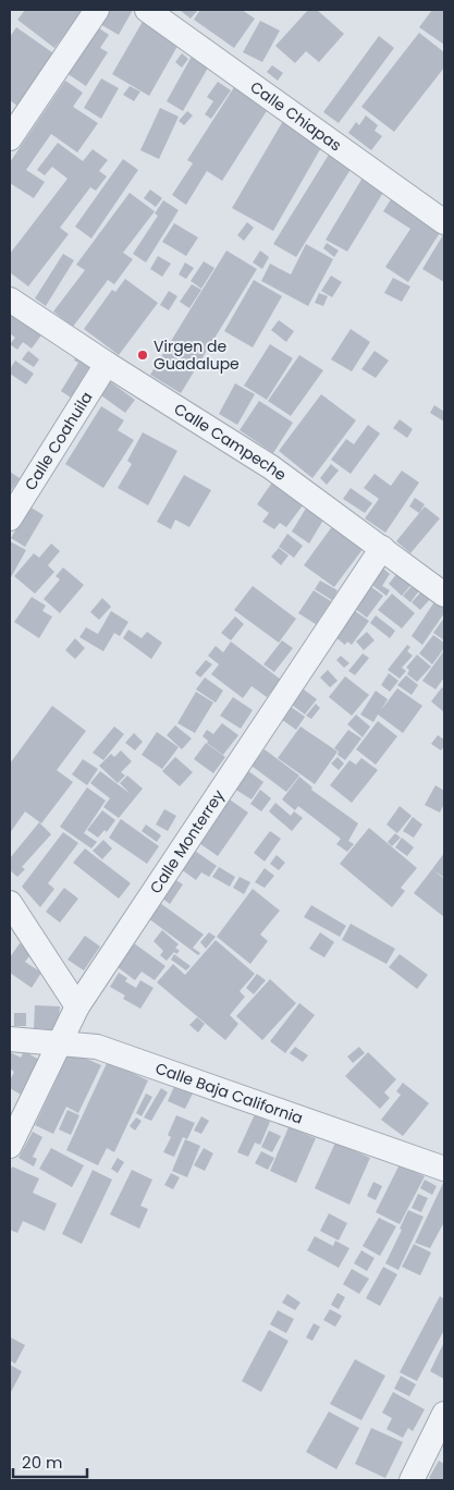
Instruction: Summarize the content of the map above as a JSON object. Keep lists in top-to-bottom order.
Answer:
{
  "streets": {
    "street": [
      "Calle Chiapas",
      "Calle Coahuila",
      "Calle Campeche",
      "Calle Monterrey",
      "Calle Baja California"
    ]
  },
  "crossings": [
    ["Calle Coahuila", "Calle Campeche"],
    ["Calle Campeche", "Calle Monterrey"],
    ["Calle Monterrey", "Calle Baja California"]
  ],
  "places": ["Virgen de Guadalupe"],
  "scale_bar": "20 m"
}
